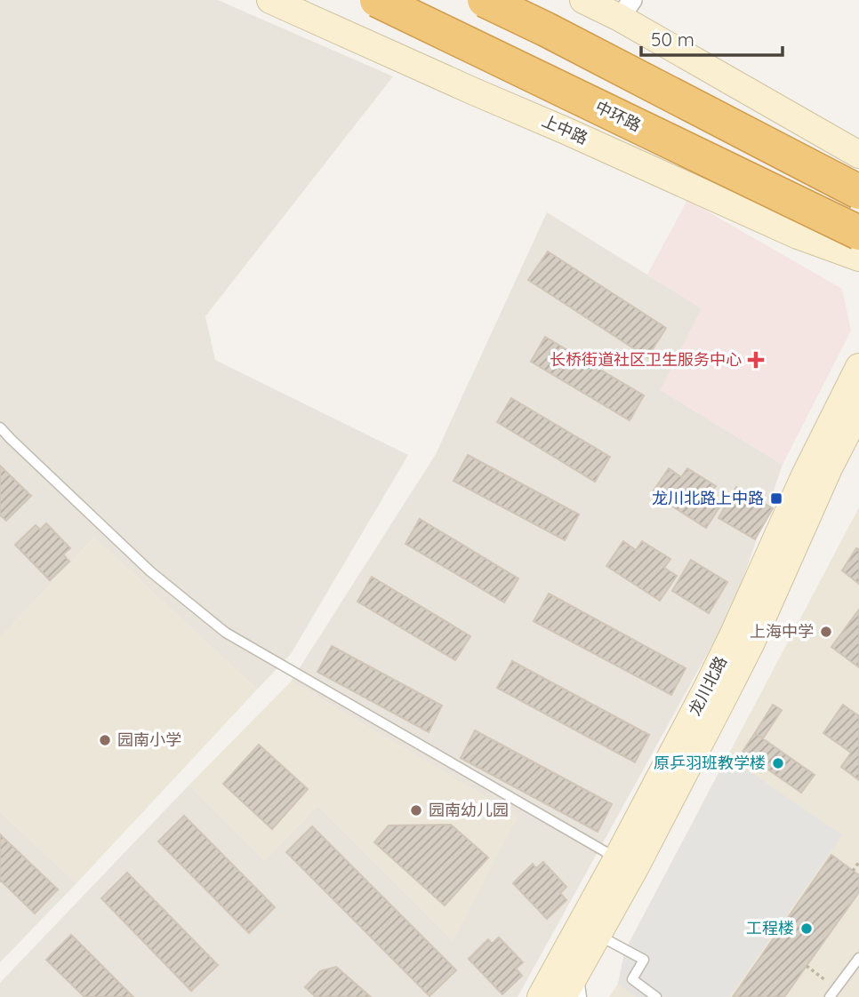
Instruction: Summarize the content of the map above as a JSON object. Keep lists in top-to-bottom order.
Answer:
{
  "streets": {
    "highway": ["中环路"],
    "street": ["上中路", "龙川北路"]
  },
  "places": {
    "health": ["长桥街道社区卫生服务中心"],
    "transit": ["龙川北路上中路"],
    "other": [
      "上海中学",
      "园南小学",
      "原乒羽班教学楼",
      "园南幼儿园",
      "工程楼"
    ]
  },
  "scale_bar": "50 m"
}
